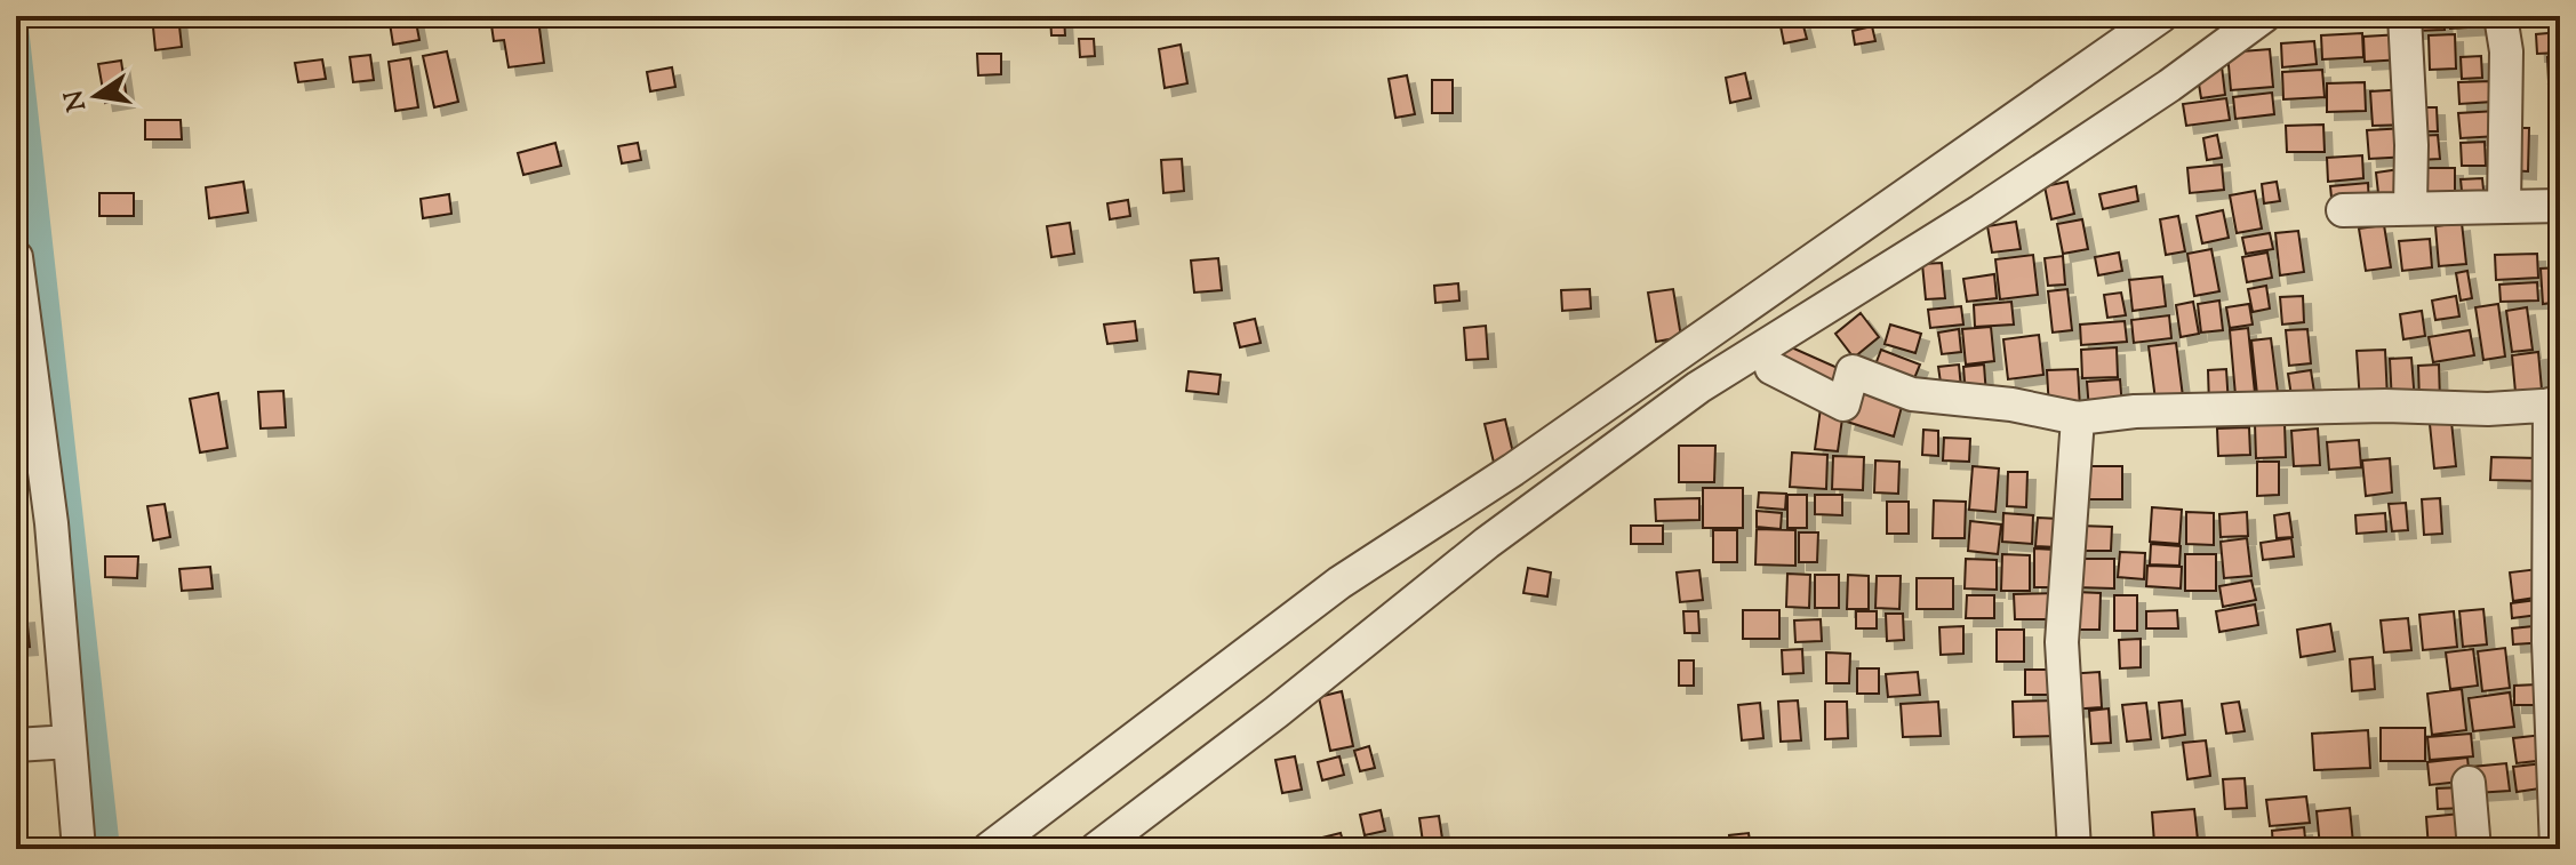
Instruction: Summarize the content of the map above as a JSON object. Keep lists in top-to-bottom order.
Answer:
{
  "north": "left"
}
